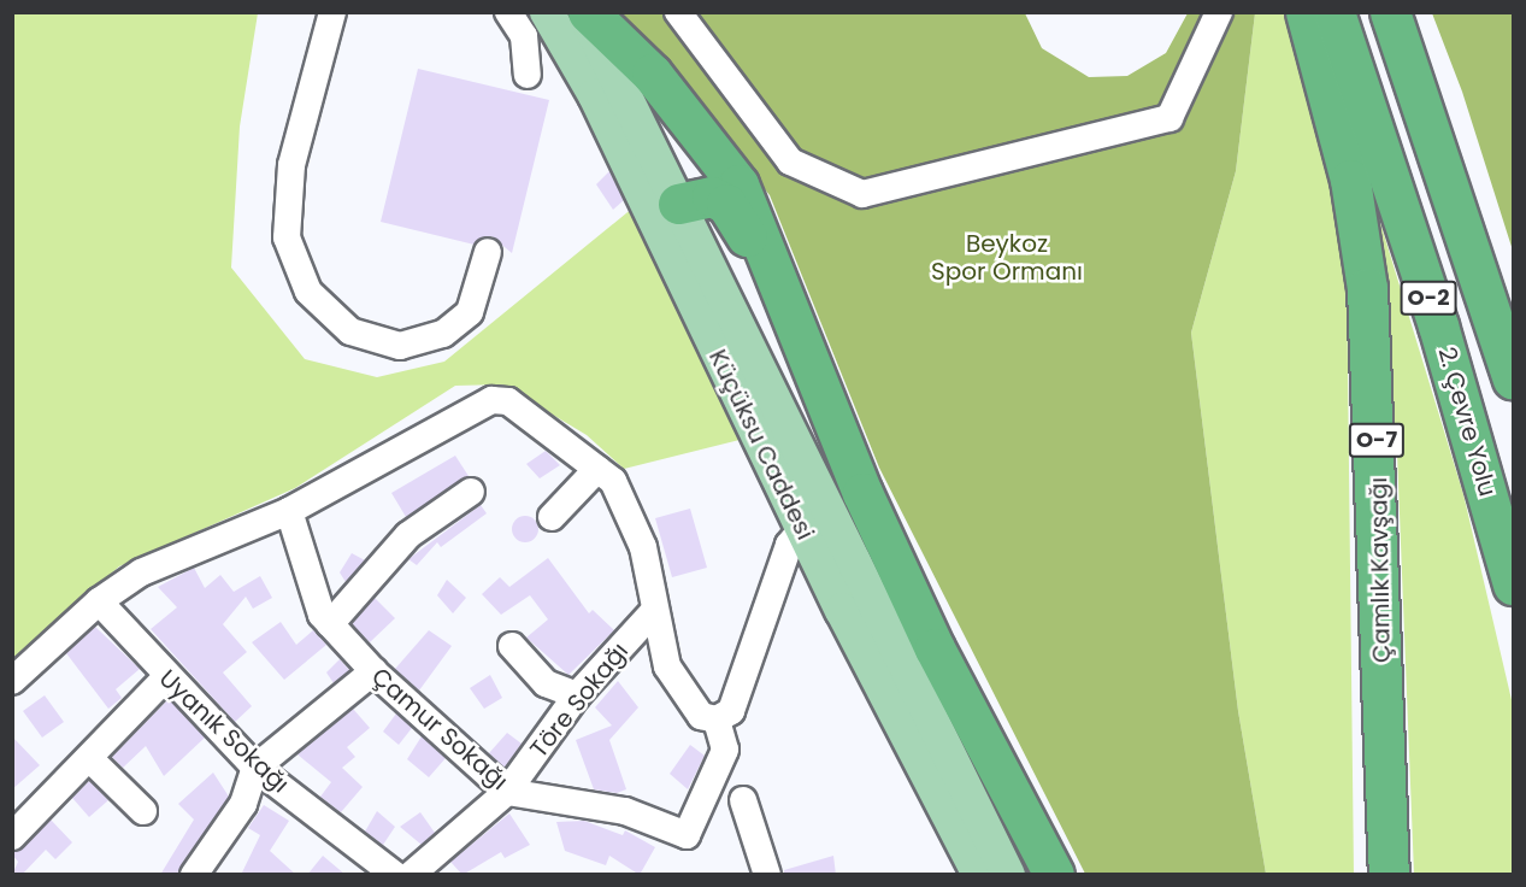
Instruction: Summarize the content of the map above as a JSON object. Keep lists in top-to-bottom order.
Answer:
{
  "streets": {
    "highway": [
      "O-2",
      "2. Çevre Yolu",
      "O-7",
      "Çamlık Kavşağı"
    ],
    "main road": ["Küçüksu Caddesi"],
    "street": ["Töre Sokağı", "Çamur Sokağı", "Uyanık Sokağı"]
  },
  "crossings": [
    ["Töre Sokağı", "Çamur Sokağı"]
  ],
  "parks": ["Beykoz Spor Ormanı"]
}
